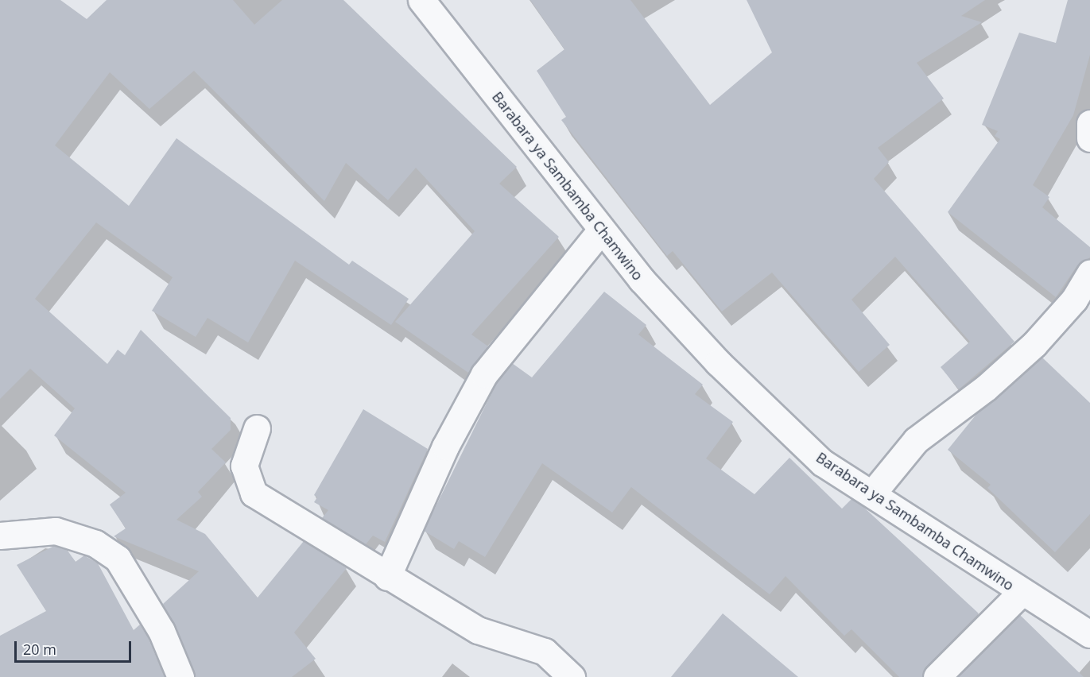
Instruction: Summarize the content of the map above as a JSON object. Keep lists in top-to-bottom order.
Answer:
{
  "streets": {
    "street": ["Barabara ya Sambamba Chamwino"]
  },
  "scale_bar": "20 m"
}
